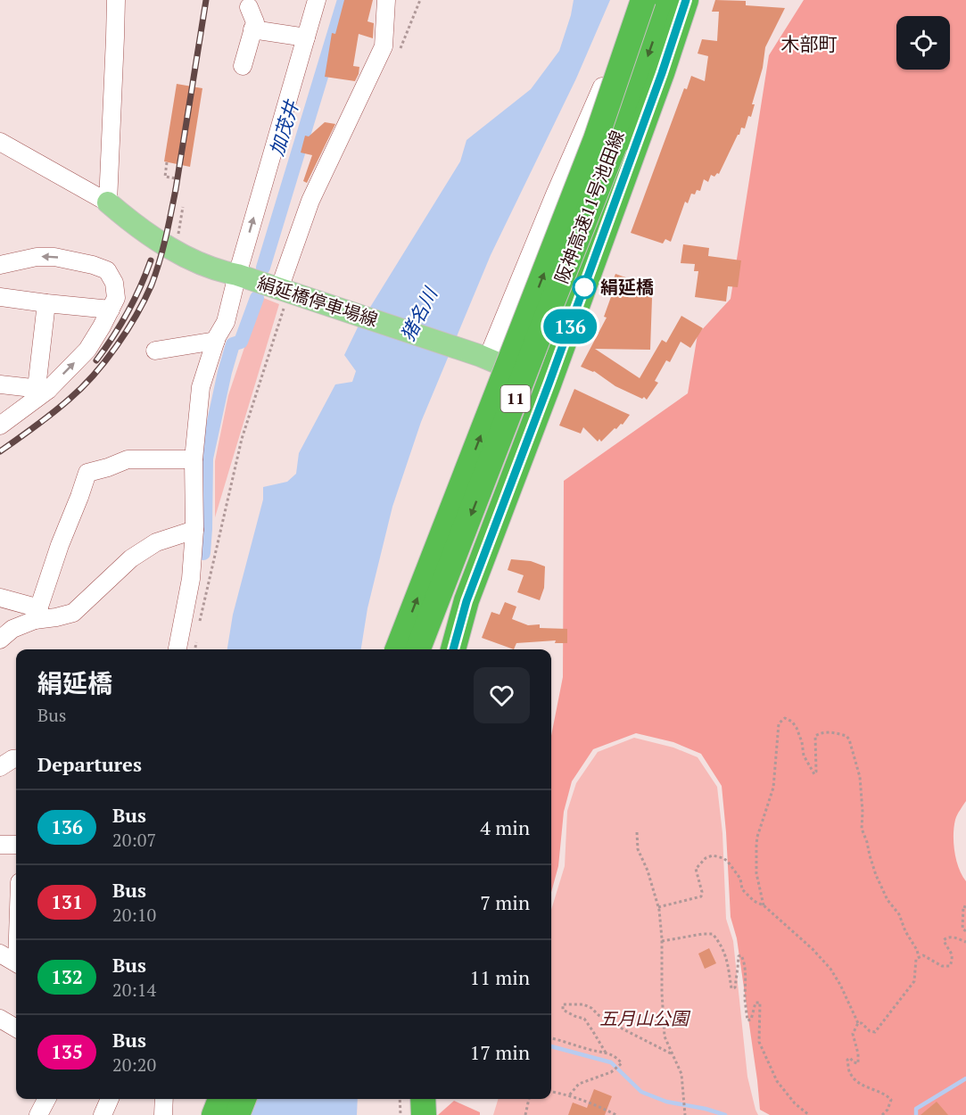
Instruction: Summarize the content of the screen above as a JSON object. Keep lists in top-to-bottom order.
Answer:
{
  "streets": {
    "highway": ["阪神高速11号池田線", "11"],
    "main road": ["絹延橋停車場線"]
  },
  "districts": ["木部町"],
  "water": ["加茂井", "猪名川"],
  "parks": ["五月山公園"],
  "places": ["絹延橋"],
  "lines": ["bus line 136"],
  "page": {
    "on_map": "136",
    "heading": [
      ["絹延橋", "Bus"],
      "Departures"
    ],
    "list": [
      {
        "mark": "136",
        "name": "Bus",
        "note": "20:07",
        "value": "4 min"
      },
      {
        "mark": "131",
        "name": "Bus",
        "note": "20:10",
        "value": "7 min"
      },
      {
        "mark": "132",
        "name": "Bus",
        "note": "20:14",
        "value": "11 min"
      },
      {
        "mark": "135",
        "name": "Bus",
        "note": "20:20",
        "value": "17 min"
      }
    ]
  }
}
